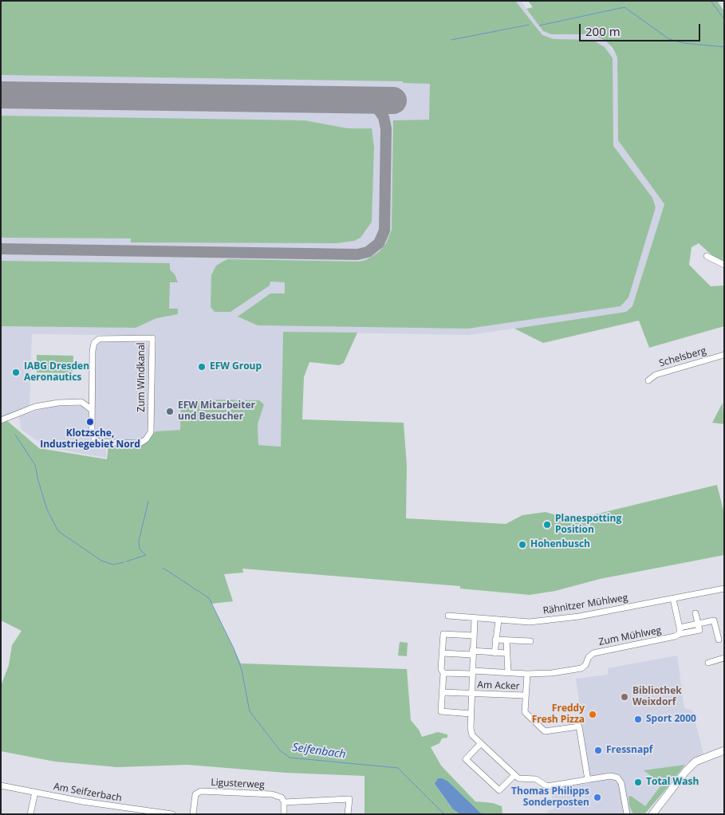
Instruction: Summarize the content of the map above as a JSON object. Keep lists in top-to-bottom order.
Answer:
{
  "streets": {
    "street": [
      "Schelsberg",
      "Zum Windkanal",
      "Rähnitzer Mühlweg",
      "Zum Mühlweg",
      "Am Acker",
      "Ligusterweg",
      "Am Seifzerbach"
    ]
  },
  "crossings": [
    ["Zum Mühlweg", "Am Acker"]
  ],
  "water": ["Seifenbach"],
  "places": [
    "EFW Group",
    "IABG Dresden Aeronautics",
    "EFW Mitarbeiter und Besucher",
    "Klotzsche, Industriegebiet Nord",
    "Planespotting Position",
    "Hohenbusch",
    "Bibliothek Weixdorf",
    "Freddy Fresh Pizza",
    "Sport 2000",
    "Fressnapf",
    "Total Wash",
    "Thomas Philipps Sonderposten"
  ],
  "scale_bar": "200 m"
}
